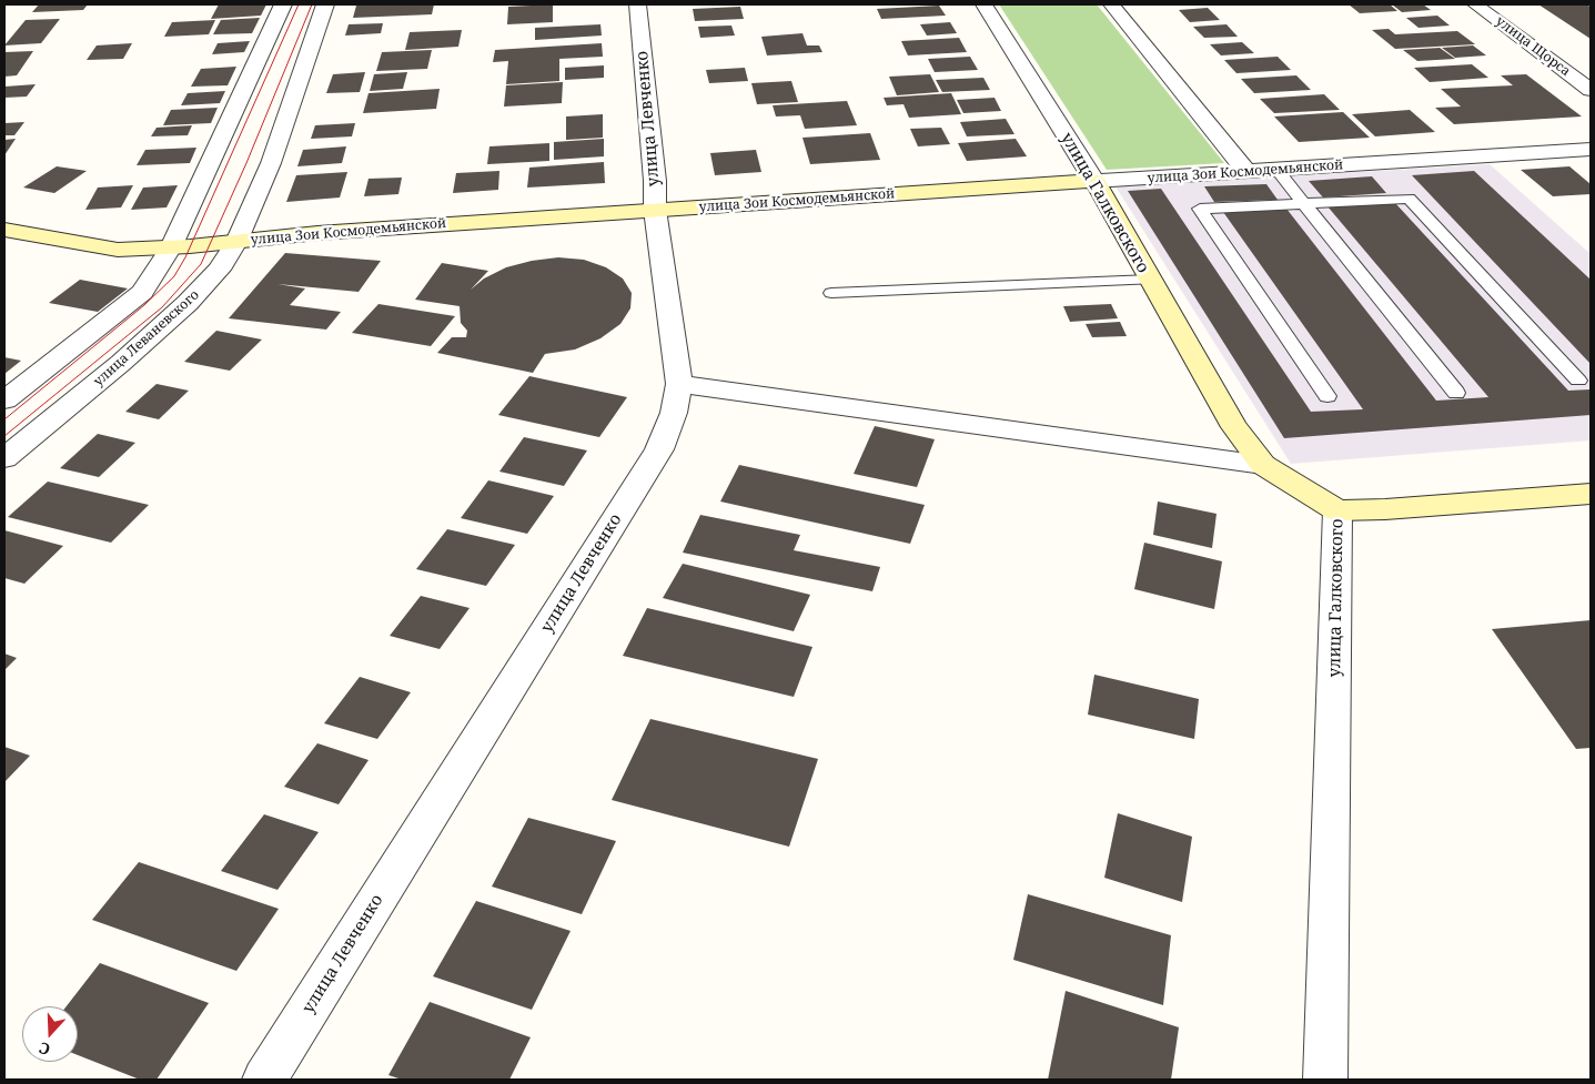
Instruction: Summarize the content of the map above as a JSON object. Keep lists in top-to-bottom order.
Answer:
{
  "streets": {
    "street": [
      "улица Щорса",
      "улица Левченко",
      "улица Зои Космодемьянской",
      "улица Галковского",
      "улица Леваневского"
    ]
  },
  "crossings": [
    ["улица Левченко", "улица Зои Космодемьянской"],
    ["улица Зои Космодемьянской", "улица Галковского"],
    ["улица Зои Космодемьянской", "улица Леваневского"]
  ],
  "north": "bottom"
}
